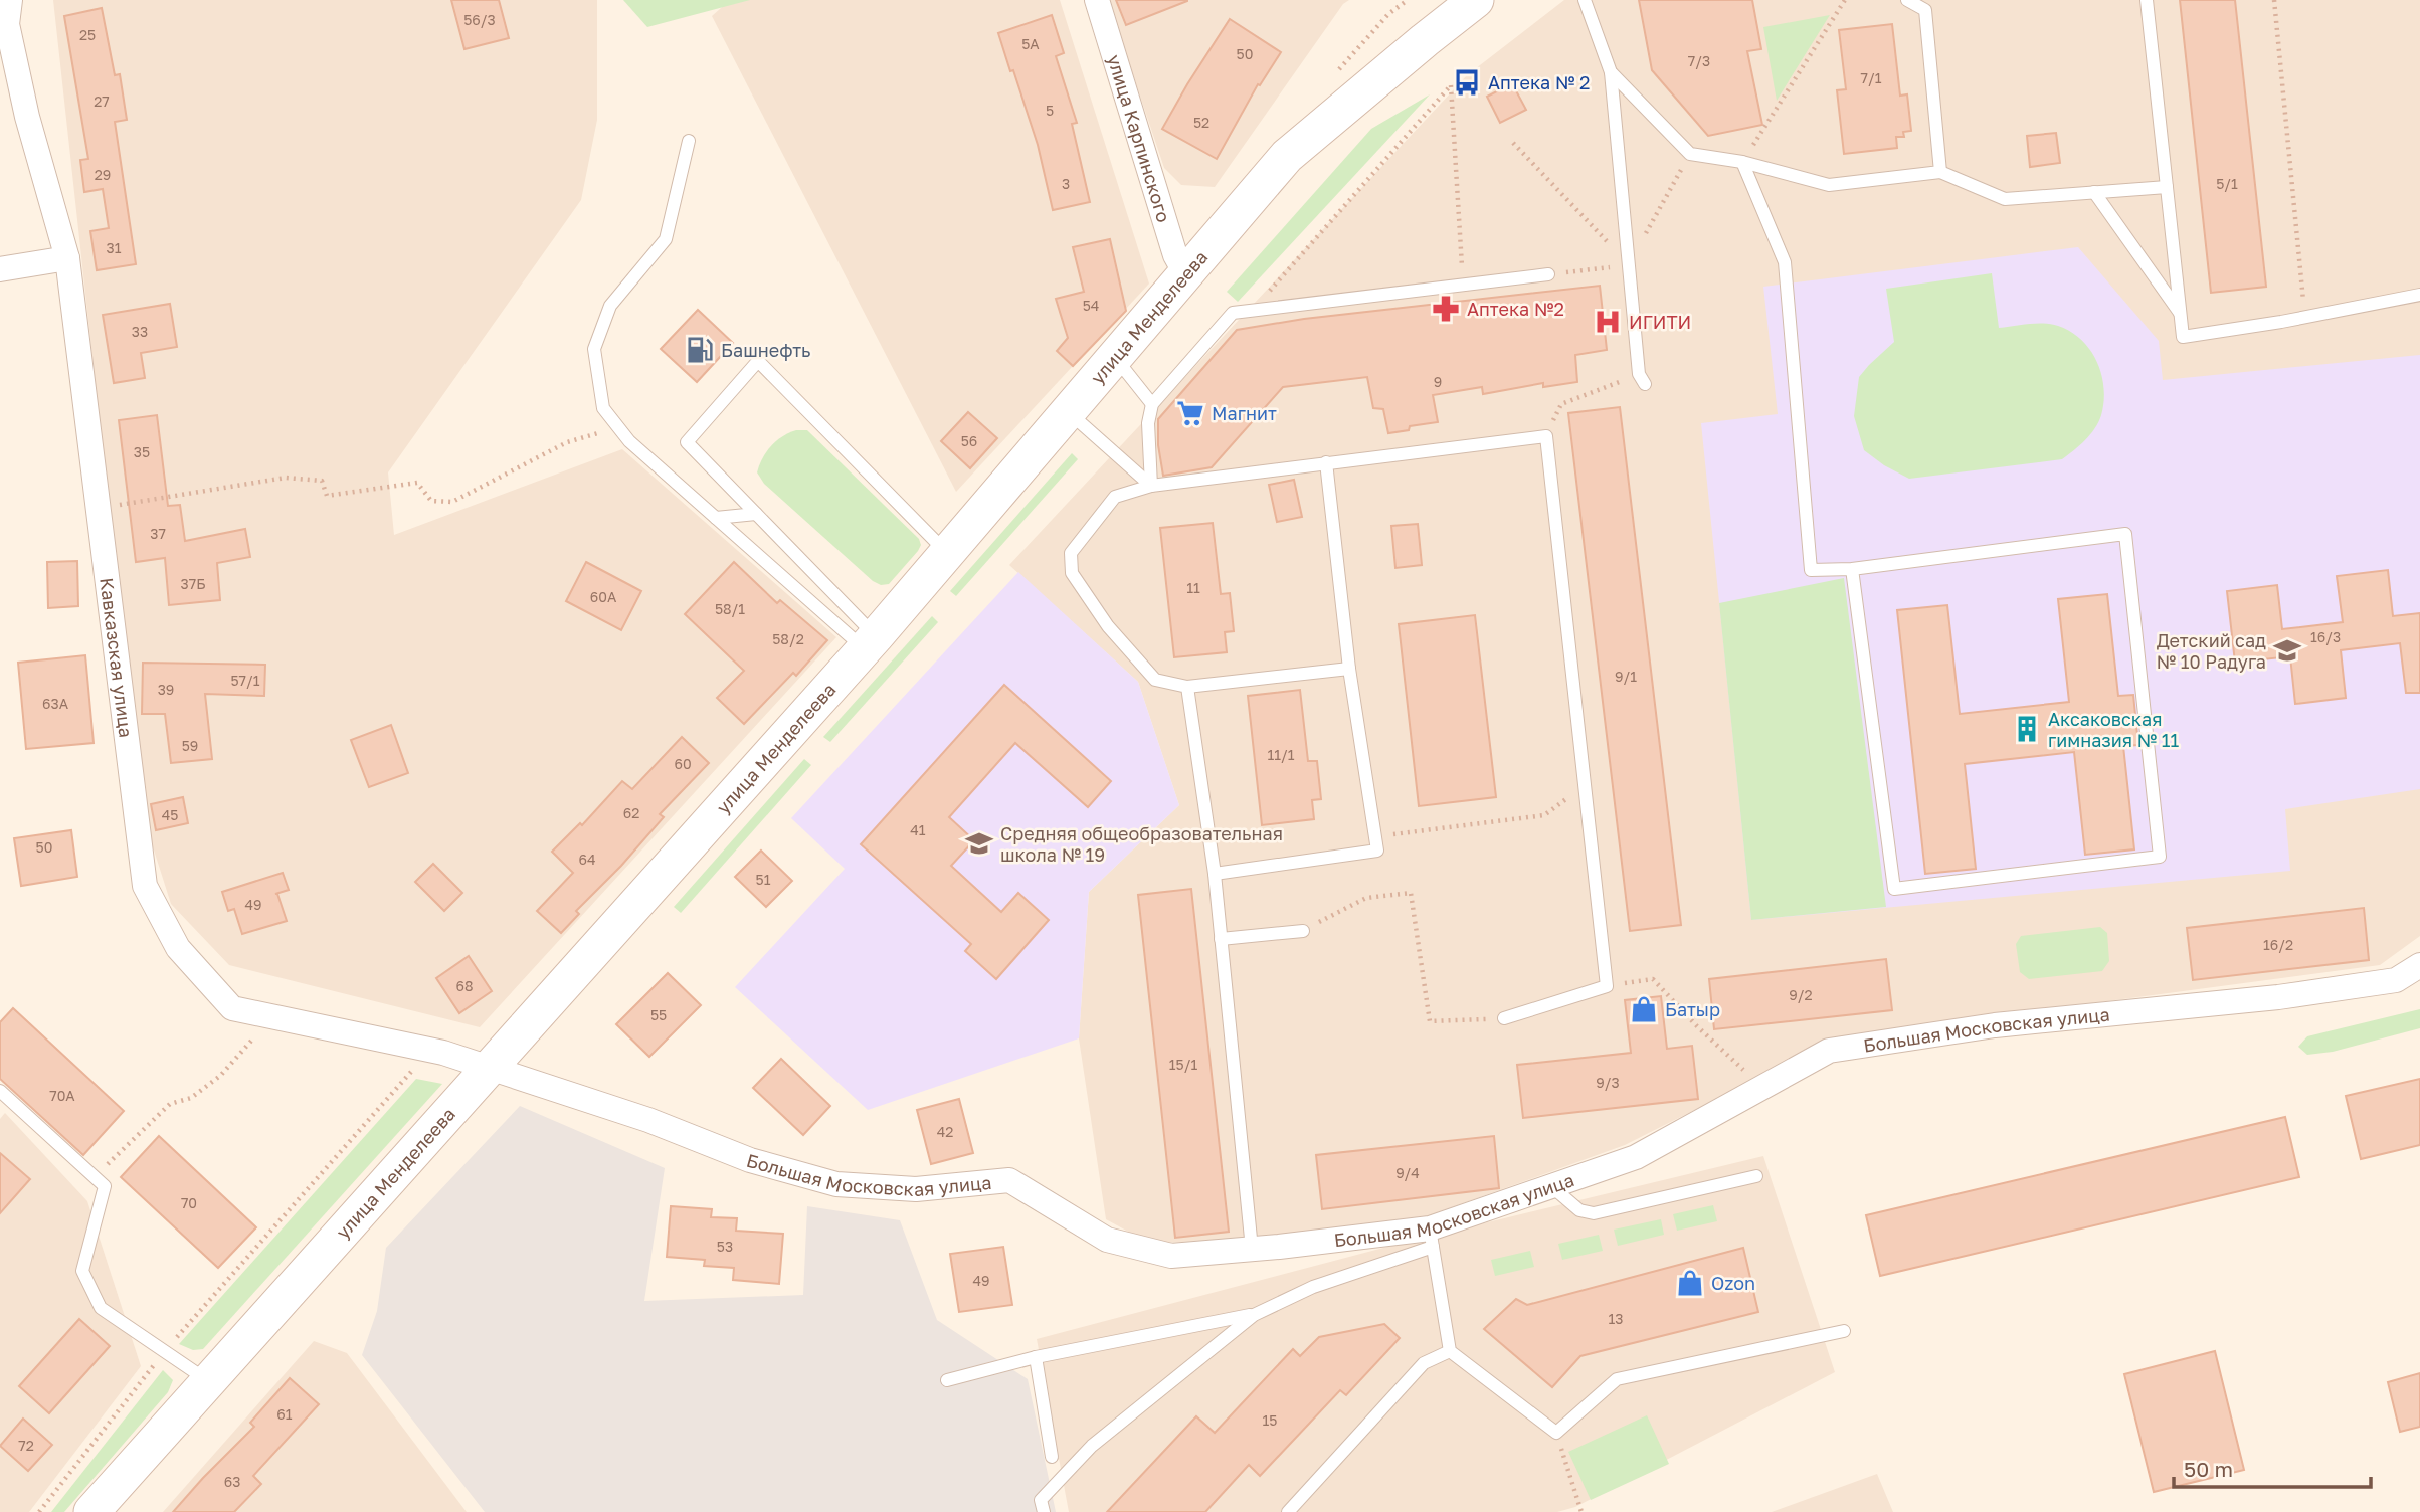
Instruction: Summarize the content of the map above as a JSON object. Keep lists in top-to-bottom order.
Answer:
{
  "streets": {
    "main road": ["улица Менделеева"],
    "street": ["улица Карпинского", "Кавказская улица", "Большая Московская улица"]
  },
  "crossings": [
    ["улица Карпинского", "улица Менделеева"],
    ["улица Менделеева", "Кавказская улица"],
    ["улица Менделеева", "Большая Московская улица"],
    ["Кавказская улица", "Большая Московская улица"]
  ],
  "places": {
    "bus stop": ["Аптека № 2"],
    "pharmacy": ["Аптека №2"],
    "hospital": ["ИГИТИ"],
    "fuel station": ["Башнефть"],
    "supermarket": ["Магнит"],
    "school or university": ["Детский сад № 10 Радуга", "Средняя общеобразовательная школа № 19"],
    "building": ["Аксаковская гимназия № 11"],
    "shop": ["Батыр", "Ozon"]
  },
  "house_numbers": [
    "56/3",
    "25",
    "5А",
    "50",
    "7/3",
    "7/1",
    "27",
    "5",
    "52",
    "29",
    "3",
    "5/1",
    "31",
    "54",
    "33",
    "9",
    "56",
    "35",
    "37",
    "37Б",
    "11",
    "60А",
    "58/1",
    "16/3",
    "58/2",
    "9/1",
    "57/1",
    "39",
    "63А",
    "59",
    "11/1",
    "60",
    "62",
    "45",
    "41",
    "50",
    "64",
    "51",
    "49",
    "16/2",
    "68",
    "9/2",
    "55",
    "15/1",
    "9/3",
    "70А",
    "42",
    "9/4",
    "70",
    "53",
    "49",
    "13",
    "61",
    "15",
    "72",
    "63"
  ],
  "scale_bar": "50 m"
}
